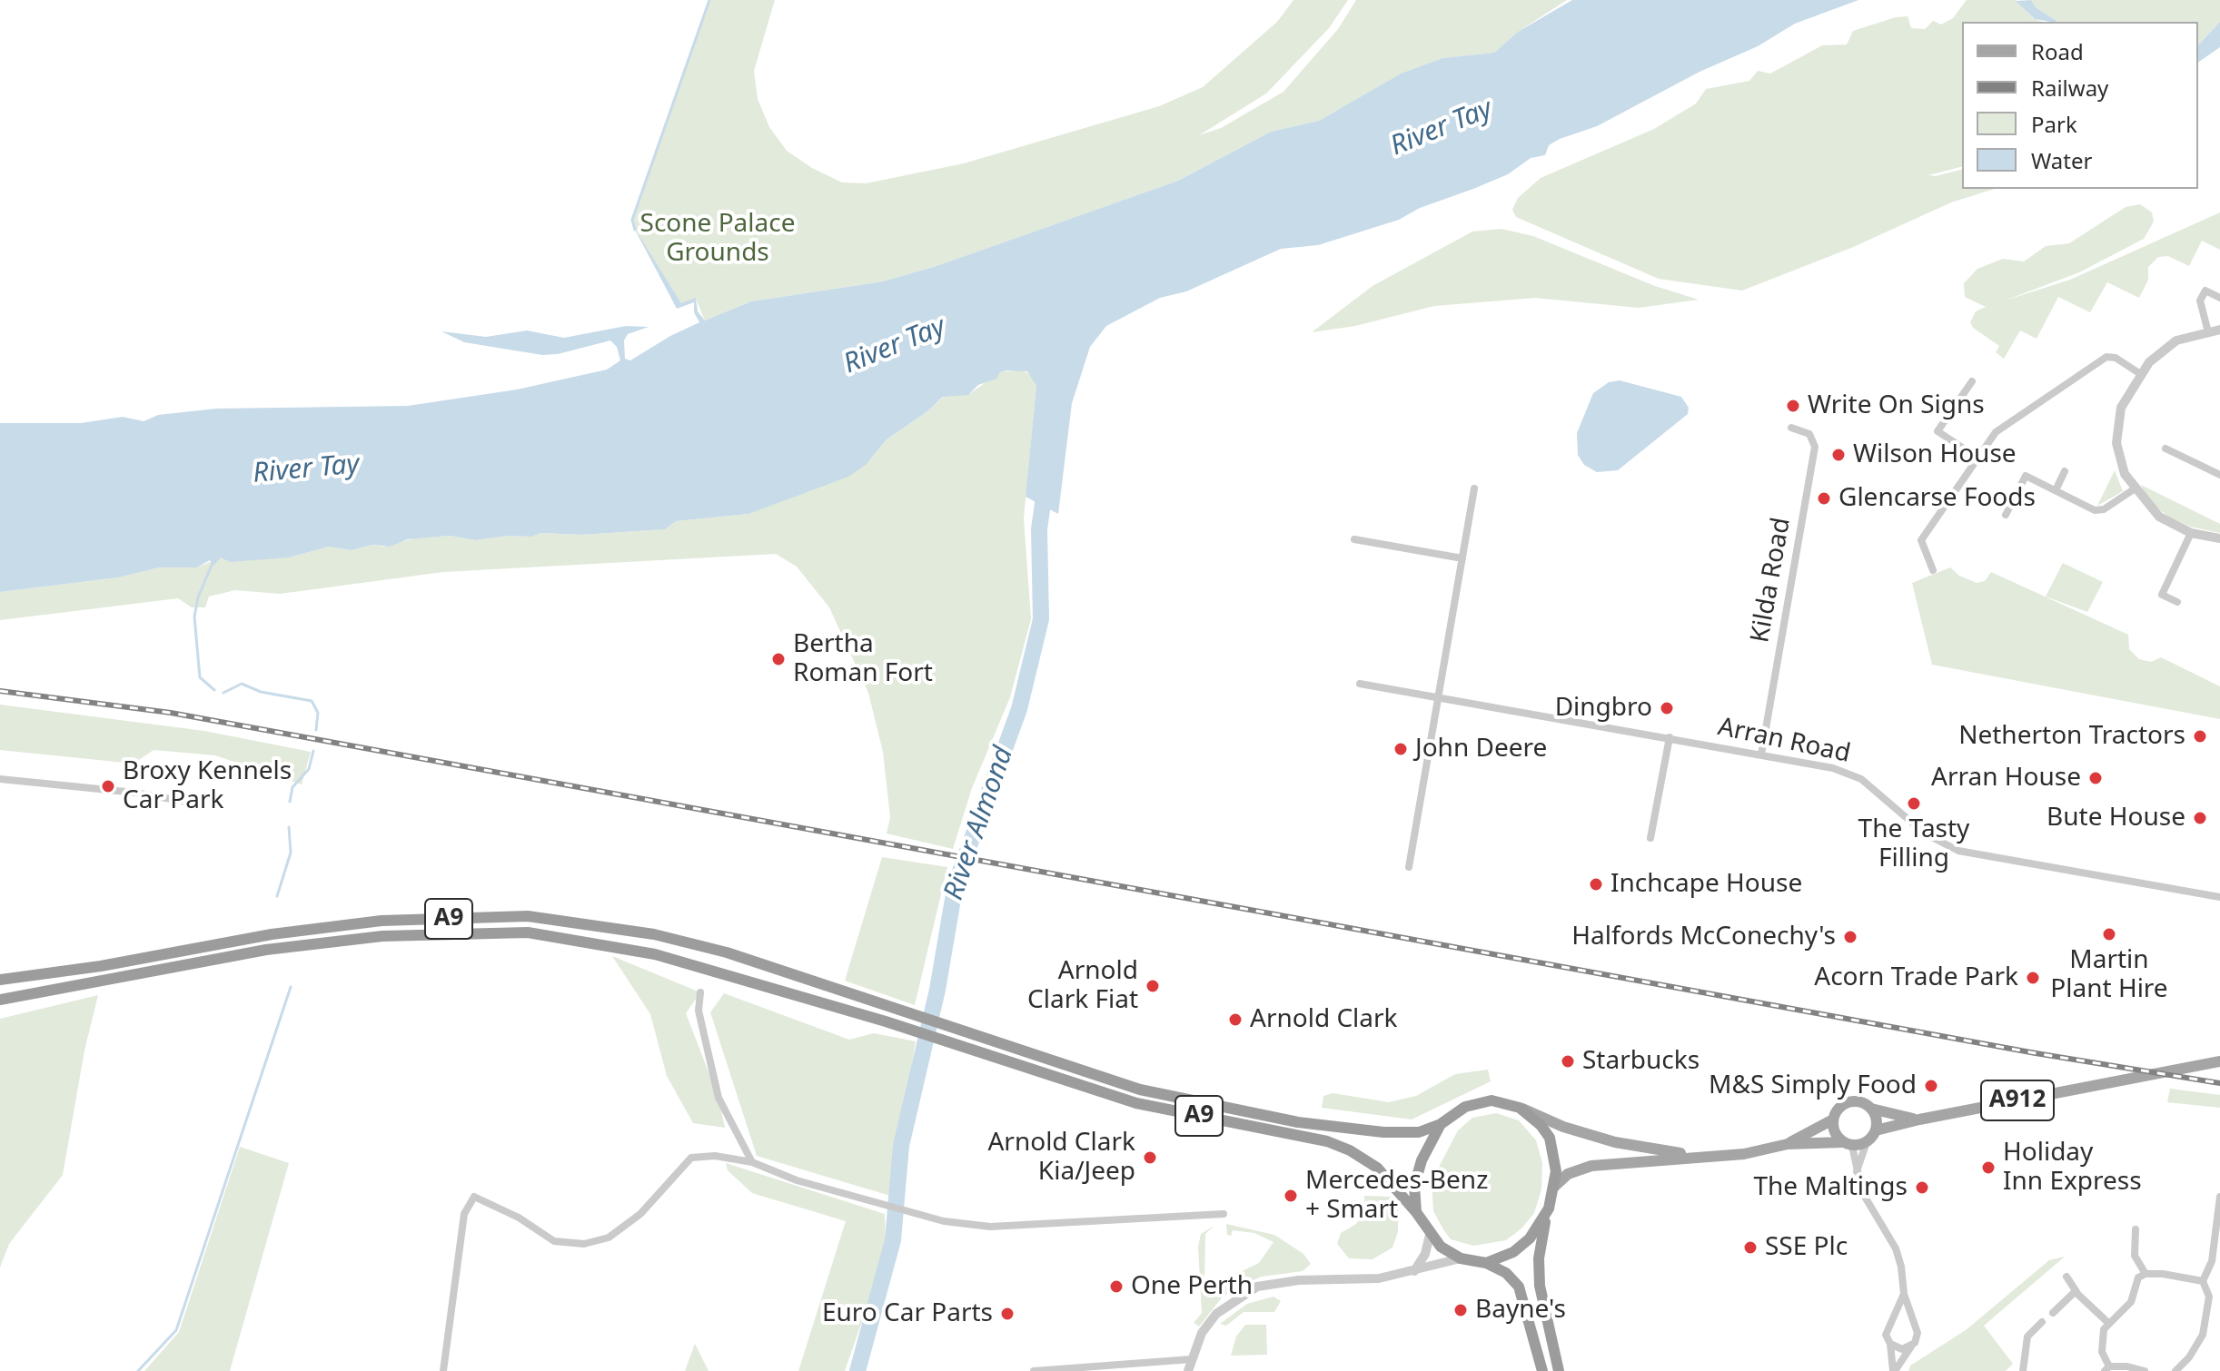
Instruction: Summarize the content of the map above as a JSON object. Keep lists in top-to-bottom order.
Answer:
{
  "streets": {
    "highway": ["A9"],
    "main road": ["A912"],
    "street": ["Kilda Road", "Arran Road"]
  },
  "crossings": [
    ["Kilda Road", "Arran Road"],
    ["A9", "A912"]
  ],
  "water": ["River Tay", "River Almond"],
  "parks": ["Scone Palace Grounds"],
  "places": [
    "Write On Signs",
    "Wilson House",
    "Glencarse Foods",
    "Bertha Roman Fort",
    "Dingbro",
    "Netherton Tractors",
    "John Deere",
    "Arran House",
    "Broxy Kennels Car Park",
    "The Tasty Filling",
    "Bute House",
    "Inchcape House",
    "Martin Plant Hire",
    "Halfords McConechy's",
    "Acorn Trade Park",
    "Arnold Clark Fiat",
    "Arnold Clark",
    "Starbucks",
    "M&S Simply Food",
    "Arnold Clark Kia/Jeep",
    "Holiday Inn Express",
    "The Maltings",
    "Mercedes-Benz + Smart",
    "SSE Plc",
    "One Perth",
    "Bayne's",
    "Euro Car Parts"
  ],
  "legend": [
    "Road",
    "Railway",
    "Park",
    "Water"
  ]
}
